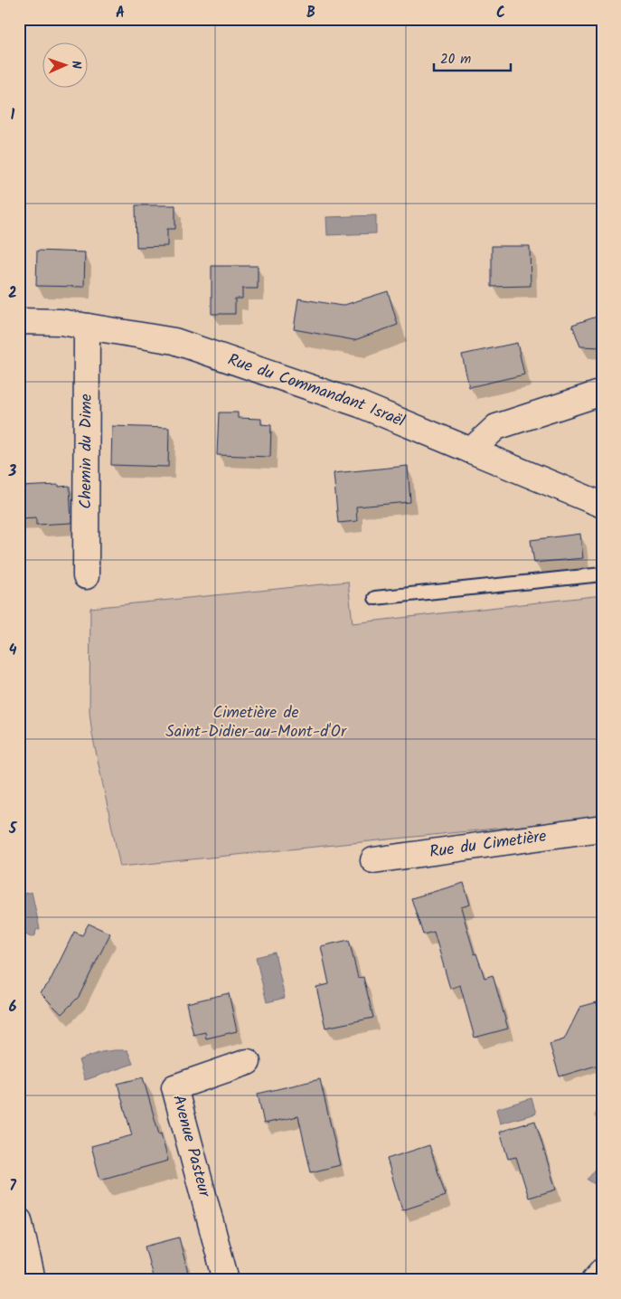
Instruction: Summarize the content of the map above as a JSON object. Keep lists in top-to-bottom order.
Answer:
{
  "streets": {
    "street": [
      "Rue du Commandant Israël",
      "Chemin du Dime",
      "Rue du Cimetière",
      "Avenue Pasteur"
    ]
  },
  "crossings": [
    ["Rue du Commandant Israël", "Chemin du Dime"]
  ],
  "parks": ["Cimetière de Saint-Didier-au-Mont-d'Or"],
  "scale_bar": "20 m",
  "north": "right",
  "grid": {
    "columns": ["A", "B", "C"],
    "rows": [
      "1",
      "2",
      "3",
      "4",
      "5",
      "6",
      "7"
    ]
  }
}
